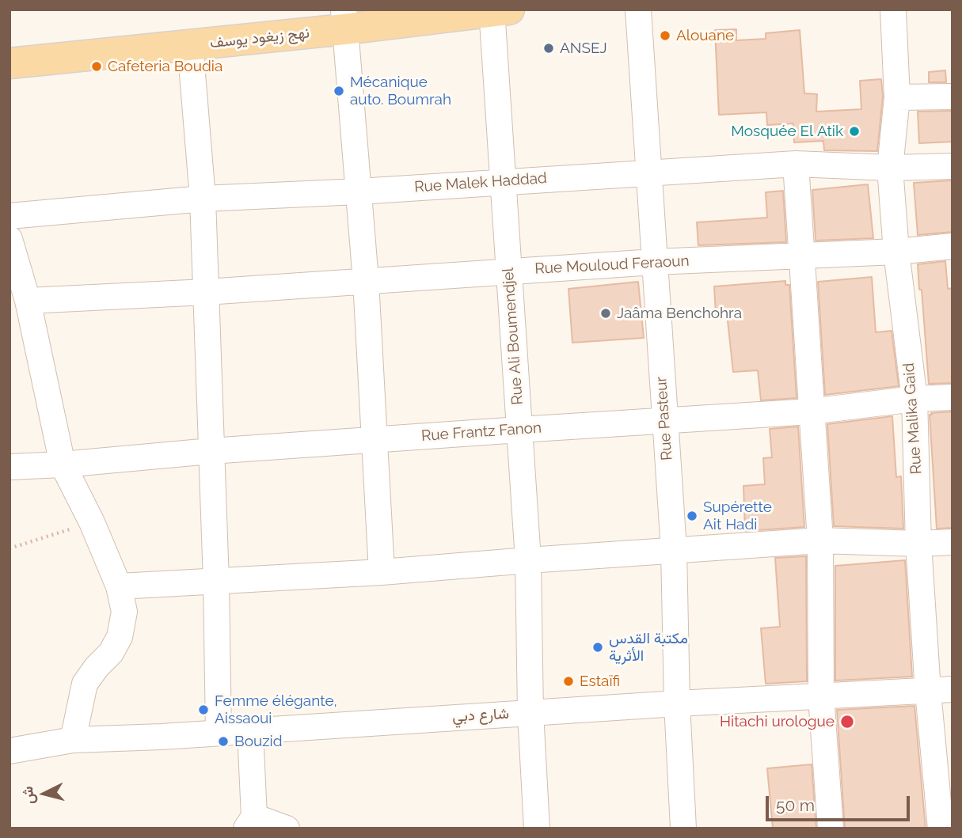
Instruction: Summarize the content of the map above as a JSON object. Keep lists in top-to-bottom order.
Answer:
{
  "streets": {
    "main road": ["نهج زيغود يوسف"],
    "street": [
      "Rue Malek Haddad",
      "Rue Mouloud Feraoun",
      "Rue Ali Boumendjel",
      "Rue Pasteur",
      "Rue Malika Gaid",
      "Rue Frantz Fanon",
      "شارع دبي"
    ]
  },
  "crossings": [
    ["نهج زيغود يوسف", "Rue Ali Boumendjel"],
    ["Rue Malek Haddad", "Rue Ali Boumendjel"],
    ["Rue Malek Haddad", "Rue Pasteur"],
    ["Rue Malek Haddad", "Rue Malika Gaid"],
    ["Rue Mouloud Feraoun", "Rue Ali Boumendjel"],
    ["Rue Mouloud Feraoun", "Rue Pasteur"],
    ["Rue Mouloud Feraoun", "Rue Malika Gaid"],
    ["Rue Ali Boumendjel", "Rue Frantz Fanon"],
    ["Rue Ali Boumendjel", "شارع دبي"],
    ["Rue Pasteur", "Rue Frantz Fanon"],
    ["Rue Pasteur", "شارع دبي"],
    ["Rue Malika Gaid", "Rue Frantz Fanon"],
    ["Rue Malika Gaid", "شارع دبي"]
  ],
  "places": [
    "Alouane",
    "ANSEJ",
    "Cafeteria Boudia",
    "Mécanique auto. Boumrah",
    "Mosquée El Atik",
    "Jaâma Benchohra",
    "Supérette Ait Hadi",
    "مكتبة القدس الأثرية",
    "Estaïfi",
    "Femme élégante, Aissaoui",
    "Hitachi urologue",
    "Bouzid"
  ],
  "scale_bar": "50 m",
  "north": "left"
}
